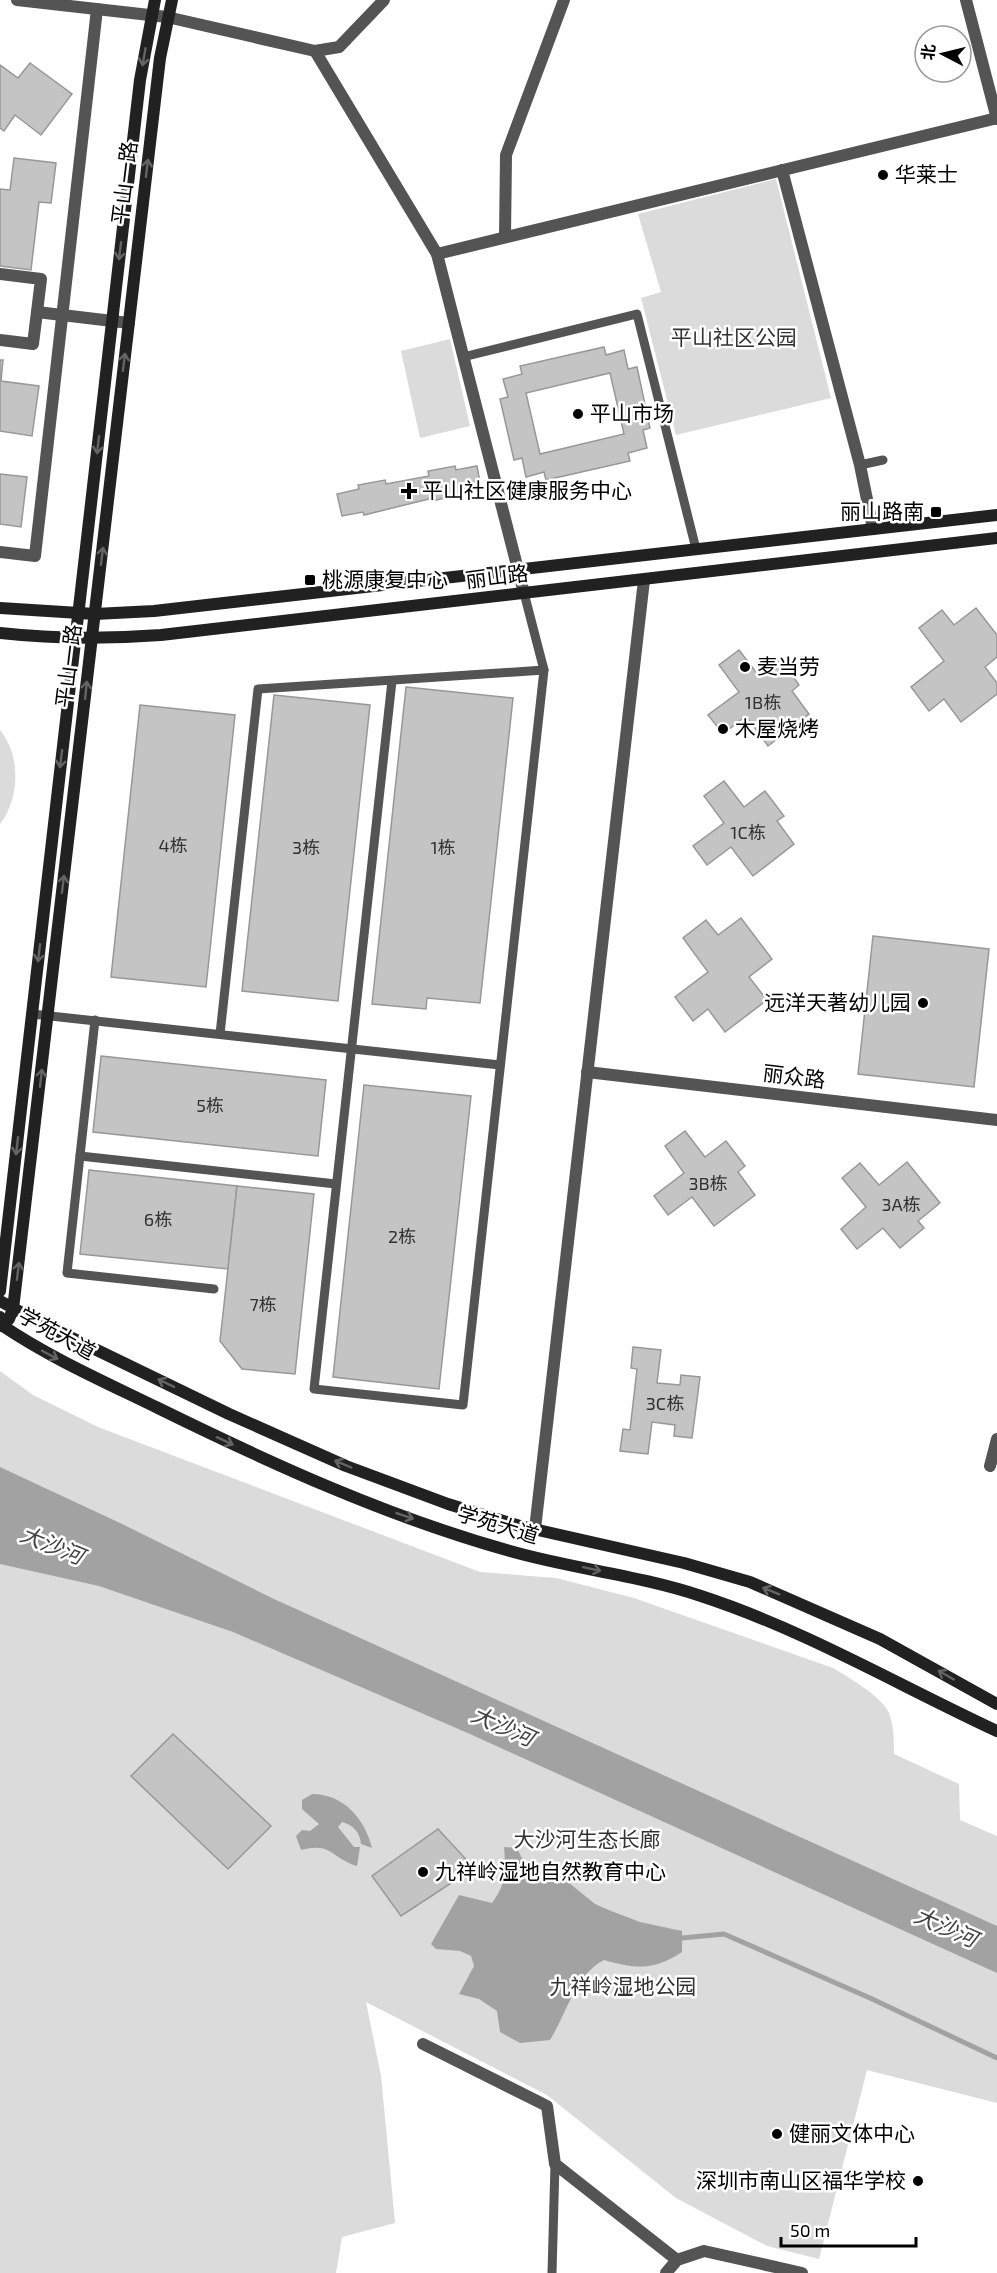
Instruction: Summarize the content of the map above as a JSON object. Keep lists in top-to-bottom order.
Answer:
{
  "streets": {
    "street": [
      "平山一路",
      "丽山路",
      "丽众路",
      "学苑大道"
    ]
  },
  "crossings": [
    ["平山一路", "丽山路"],
    ["平山一路", "学苑大道"]
  ],
  "water": ["大沙河"],
  "parks": ["平山社区公园", "大沙河生态长廊", "九祥岭湿地公园"],
  "places": {
    "other": [
      "华莱士",
      "平山市场",
      "麦当劳",
      "木屋烧烤",
      "远洋天著幼儿园",
      "九祥岭湿地自然教育中心",
      "健丽文体中心",
      "深圳市南山区福华学校"
    ],
    "health": ["平山社区健康服务中心"],
    "transit": ["丽山路南", "桃源康复中心"]
  },
  "house_numbers": [
    "1B栋",
    "1C栋",
    "4栋",
    "3栋",
    "1栋",
    "5栋",
    "3B栋",
    "3A栋",
    "6栋",
    "2栋",
    "7栋",
    "3C栋"
  ],
  "scale_bar": "50 m",
  "north": "left"
}
